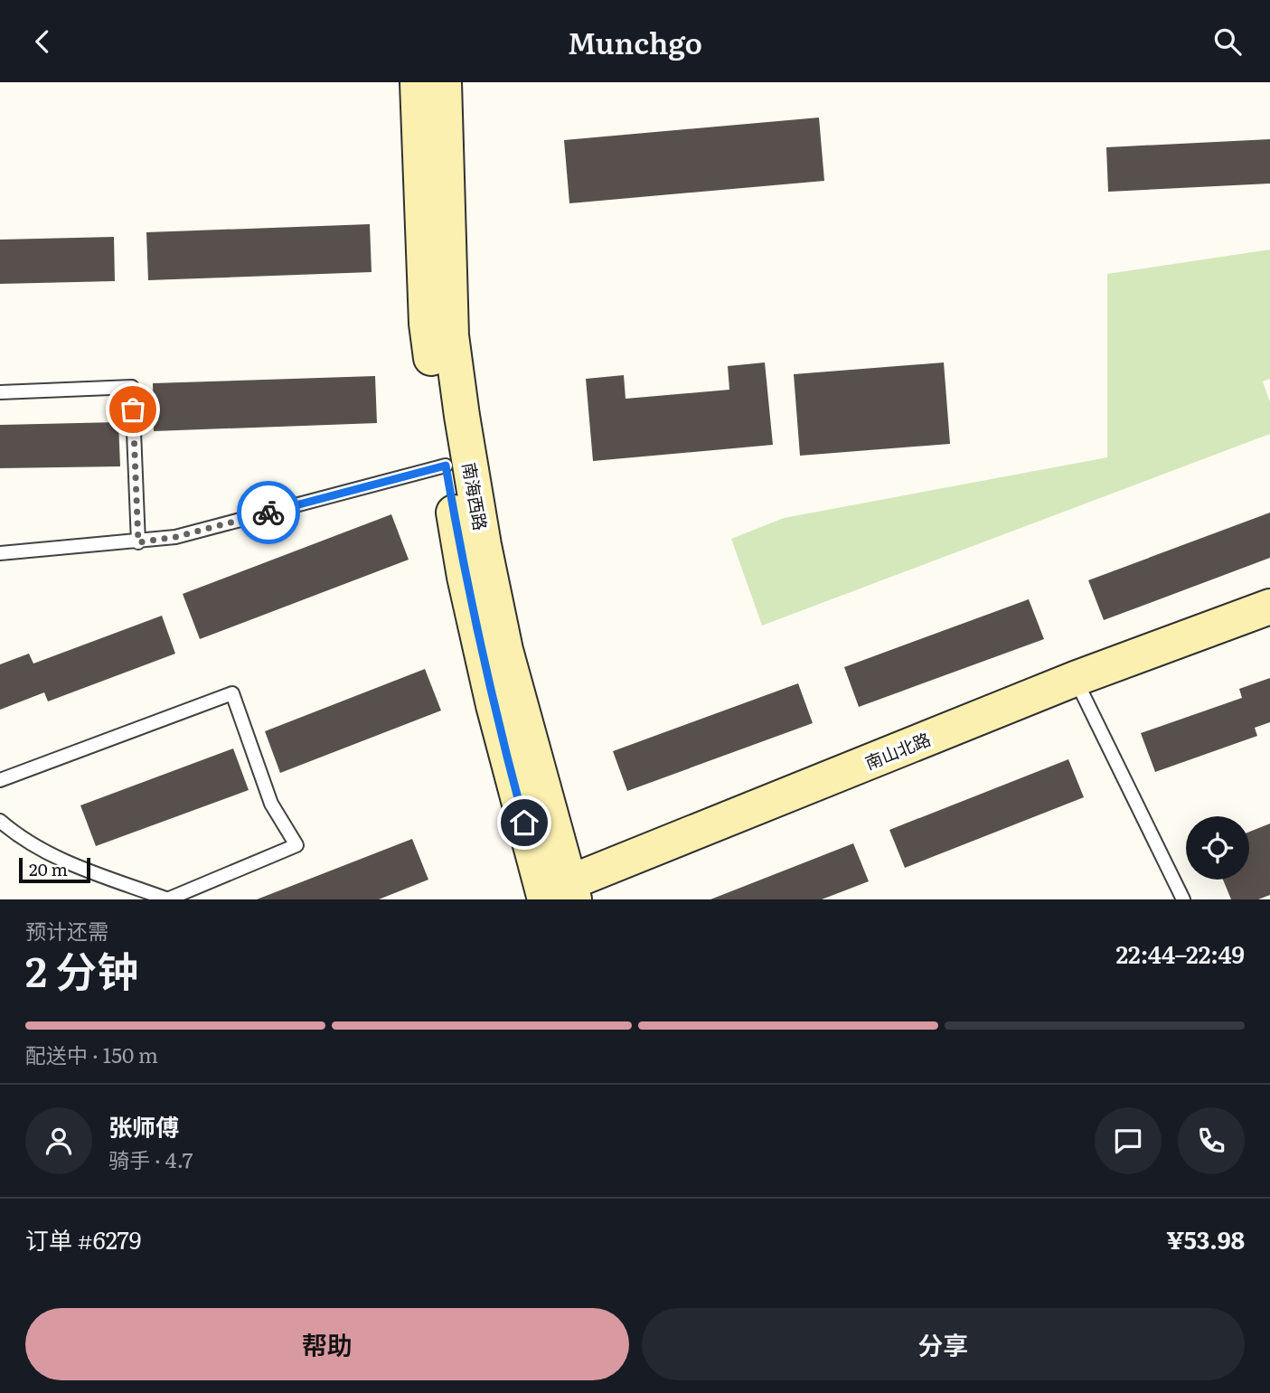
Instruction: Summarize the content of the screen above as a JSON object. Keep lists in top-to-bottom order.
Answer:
{
  "streets": {
    "street": ["南海西路", "南山北路"]
  },
  "crossings": [
    ["南海西路", "南山北路"]
  ],
  "scale_bar": "20 m",
  "page": {
    "header": "Munchgo",
    "scale": "20 m",
    "heading": ["2 分钟", "预计还需", "22:44–22:49"],
    "panel": [
      "张师傅",
      "骑手 · 4.7",
      "订单 #6279",
      "¥53.98"
    ],
    "bar": "配送中 · 150 m",
    "buttons": ["帮助", "分享"]
  }
}
